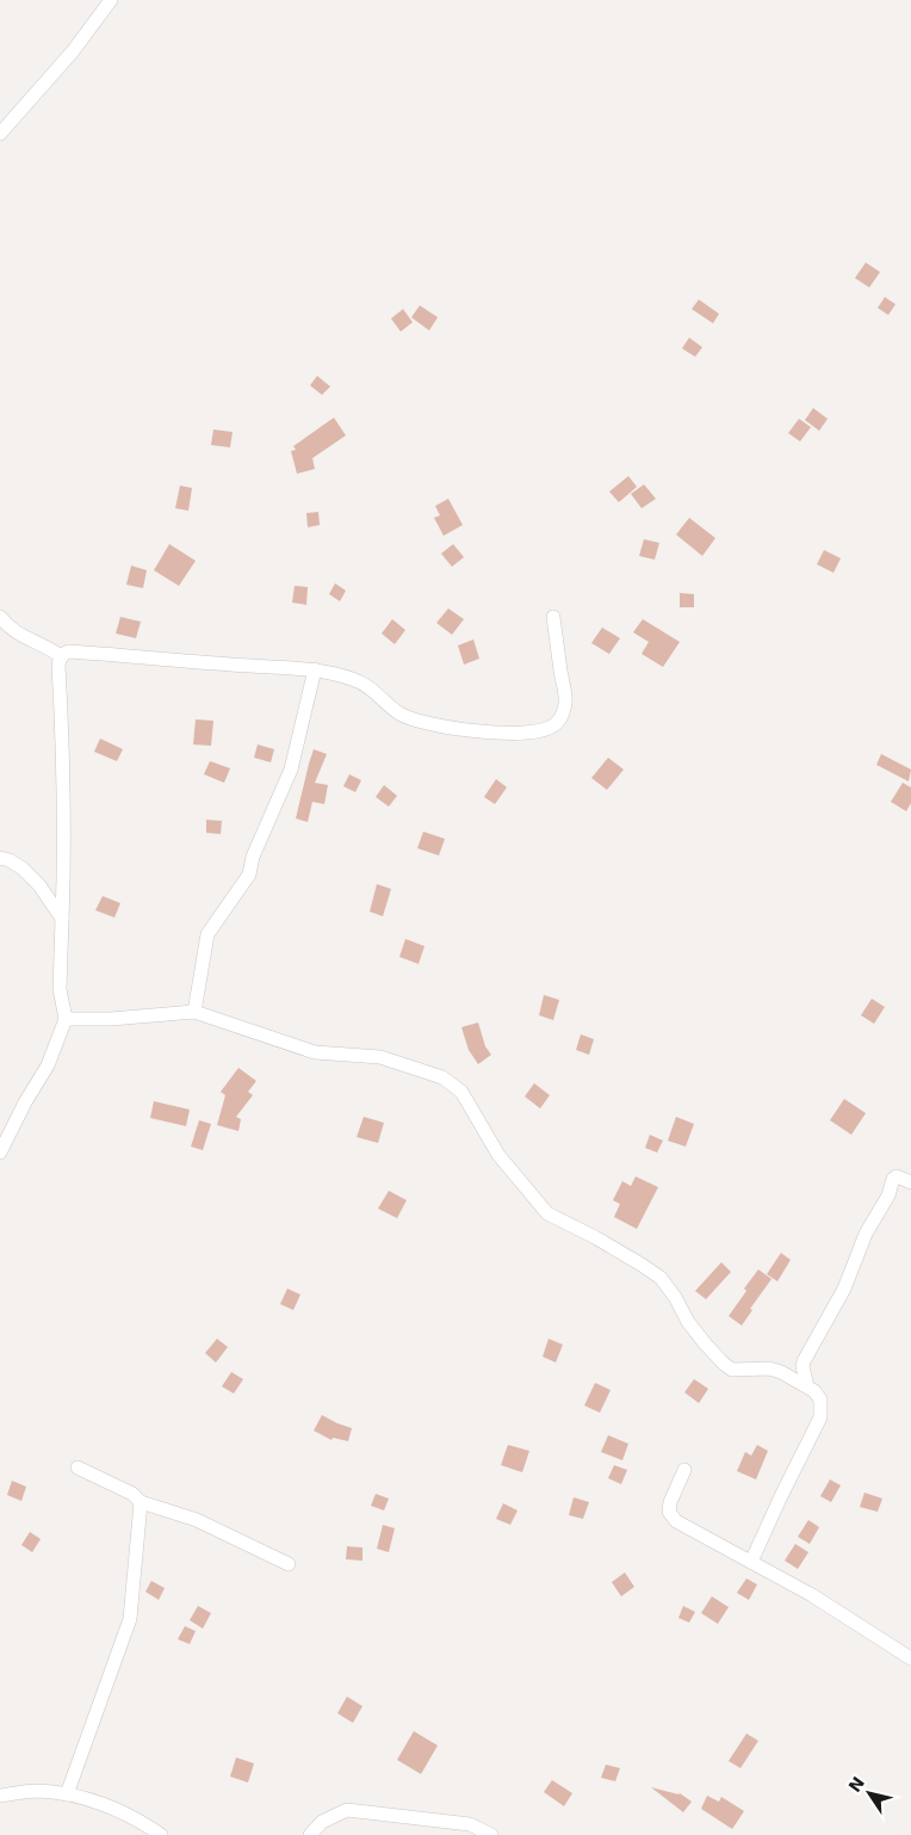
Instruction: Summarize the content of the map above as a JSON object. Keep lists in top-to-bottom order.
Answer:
{
  "north": "top left"
}
